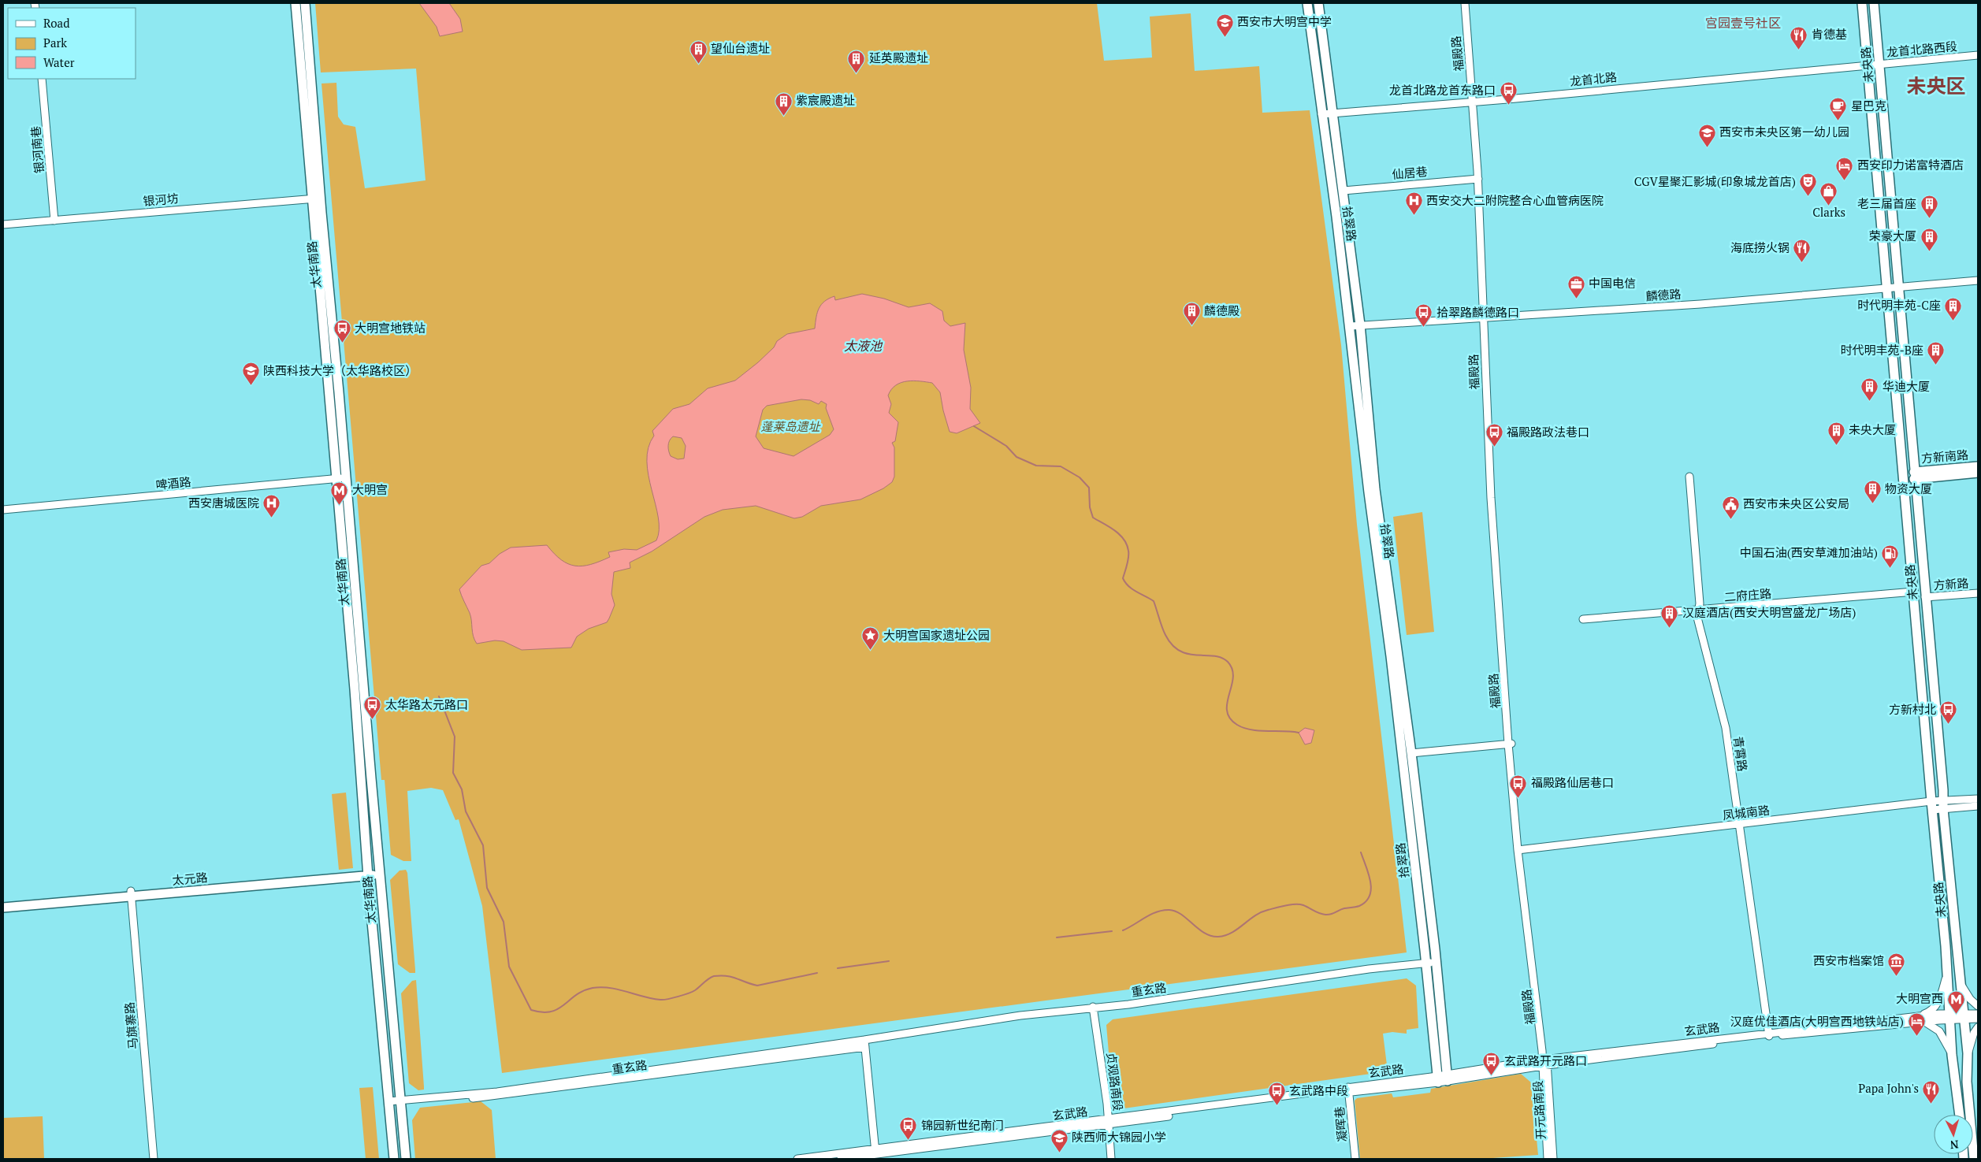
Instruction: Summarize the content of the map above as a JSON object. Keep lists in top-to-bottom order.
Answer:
{
  "streets": {
    "main road": [
      "未央路",
      "拾翠路",
      "太华南路",
      "方新南路",
      "太元路"
    ],
    "street": [
      "龙首北路西段",
      "福殿路",
      "龙首北路",
      "银河南巷",
      "仙居巷",
      "银河坊",
      "麟德路",
      "啤酒路",
      "方新路",
      "二府庄路",
      "青霄路",
      "凤城南路",
      "重玄路",
      "马旗寨路",
      "玄武路",
      "贞观路南段",
      "开元路南段",
      "凝晖巷"
    ]
  },
  "crossings": [
    ["龙首北路西段", "未央路"],
    ["龙首北路西段", "龙首北路"],
    ["福殿路", "龙首北路"],
    ["福殿路", "仙居巷"],
    ["福殿路", "麟德路"],
    ["福殿路", "凤城南路"],
    ["福殿路", "玄武路"],
    ["福殿路", "开元路南段"],
    ["未央路", "龙首北路"],
    ["未央路", "麟德路"],
    ["未央路", "方新南路"],
    ["未央路", "方新路"],
    ["未央路", "二府庄路"],
    ["未央路", "凤城南路"],
    ["未央路", "玄武路"],
    ["龙首北路", "拾翠路"],
    ["银河南巷", "银河坊"],
    ["仙居巷", "拾翠路"],
    ["银河坊", "太华南路"],
    ["拾翠路", "麟德路"],
    ["拾翠路", "重玄路"],
    ["拾翠路", "玄武路"],
    ["太华南路", "啤酒路"],
    ["太华南路", "太元路"],
    ["太华南路", "重玄路"],
    ["二府庄路", "青霄路"],
    ["青霄路", "凤城南路"],
    ["青霄路", "玄武路"],
    ["太元路", "马旗寨路"],
    ["重玄路", "贞观路南段"],
    ["玄武路", "贞观路南段"],
    ["玄武路", "开元路南段"],
    ["玄武路", "凝晖巷"]
  ],
  "districts": ["宫园壹号社区", "未央区"],
  "water": ["太液池"],
  "parks": ["蓬莱岛遗址"],
  "places": {
    "school or university": [
      "西安市大明宫中学",
      "西安市未央区第一幼儿园",
      "陕西科技大学（太华路校区）",
      "陕西师大锦园小学"
    ],
    "restaurant": ["肯德基", "海底捞火锅", "Papa John's"],
    "building": [
      "望仙台遗址",
      "延英殿遗址",
      "紫宸殿遗址",
      "老三届首座",
      "荣豪大厦",
      "时代明丰苑-C座",
      "麟德殿",
      "时代明丰苑-B座",
      "华迪大厦",
      "未央大厦",
      "物资大厦",
      "汉庭酒店(西安大明宫盛龙广场店)"
    ],
    "bus stop": [
      "龙首北路龙首东路口",
      "拾翠路麟德路口",
      "大明宫地铁站",
      "福殿路政法巷口",
      "太华路太元路口",
      "方新村北",
      "福殿路仙居巷口",
      "玄武路开元路口",
      "玄武路中段",
      "锦园新世纪南门"
    ],
    "cafe": ["星巴克"],
    "hotel": ["西安印力诺富特酒店", "汉庭优佳酒店(大明宫西地铁站店)"],
    "theatre": ["CGV星聚汇影城(印象城龙首店)"],
    "shop": ["Clarks"],
    "hospital": ["西安交大二附院整合心血管病医院", "西安唐城医院"],
    "office": ["中国电信"],
    "metro station": ["大明宫", "大明宫西"],
    "public building": ["西安市未央区公安局"],
    "fuel station": ["中国石油(西安草滩加油站)"],
    "place": ["大明宫国家遗址公园"],
    "museum": ["西安市档案馆"]
  },
  "legend": ["Road", "Park", "Water"],
  "north": "bottom"
}
